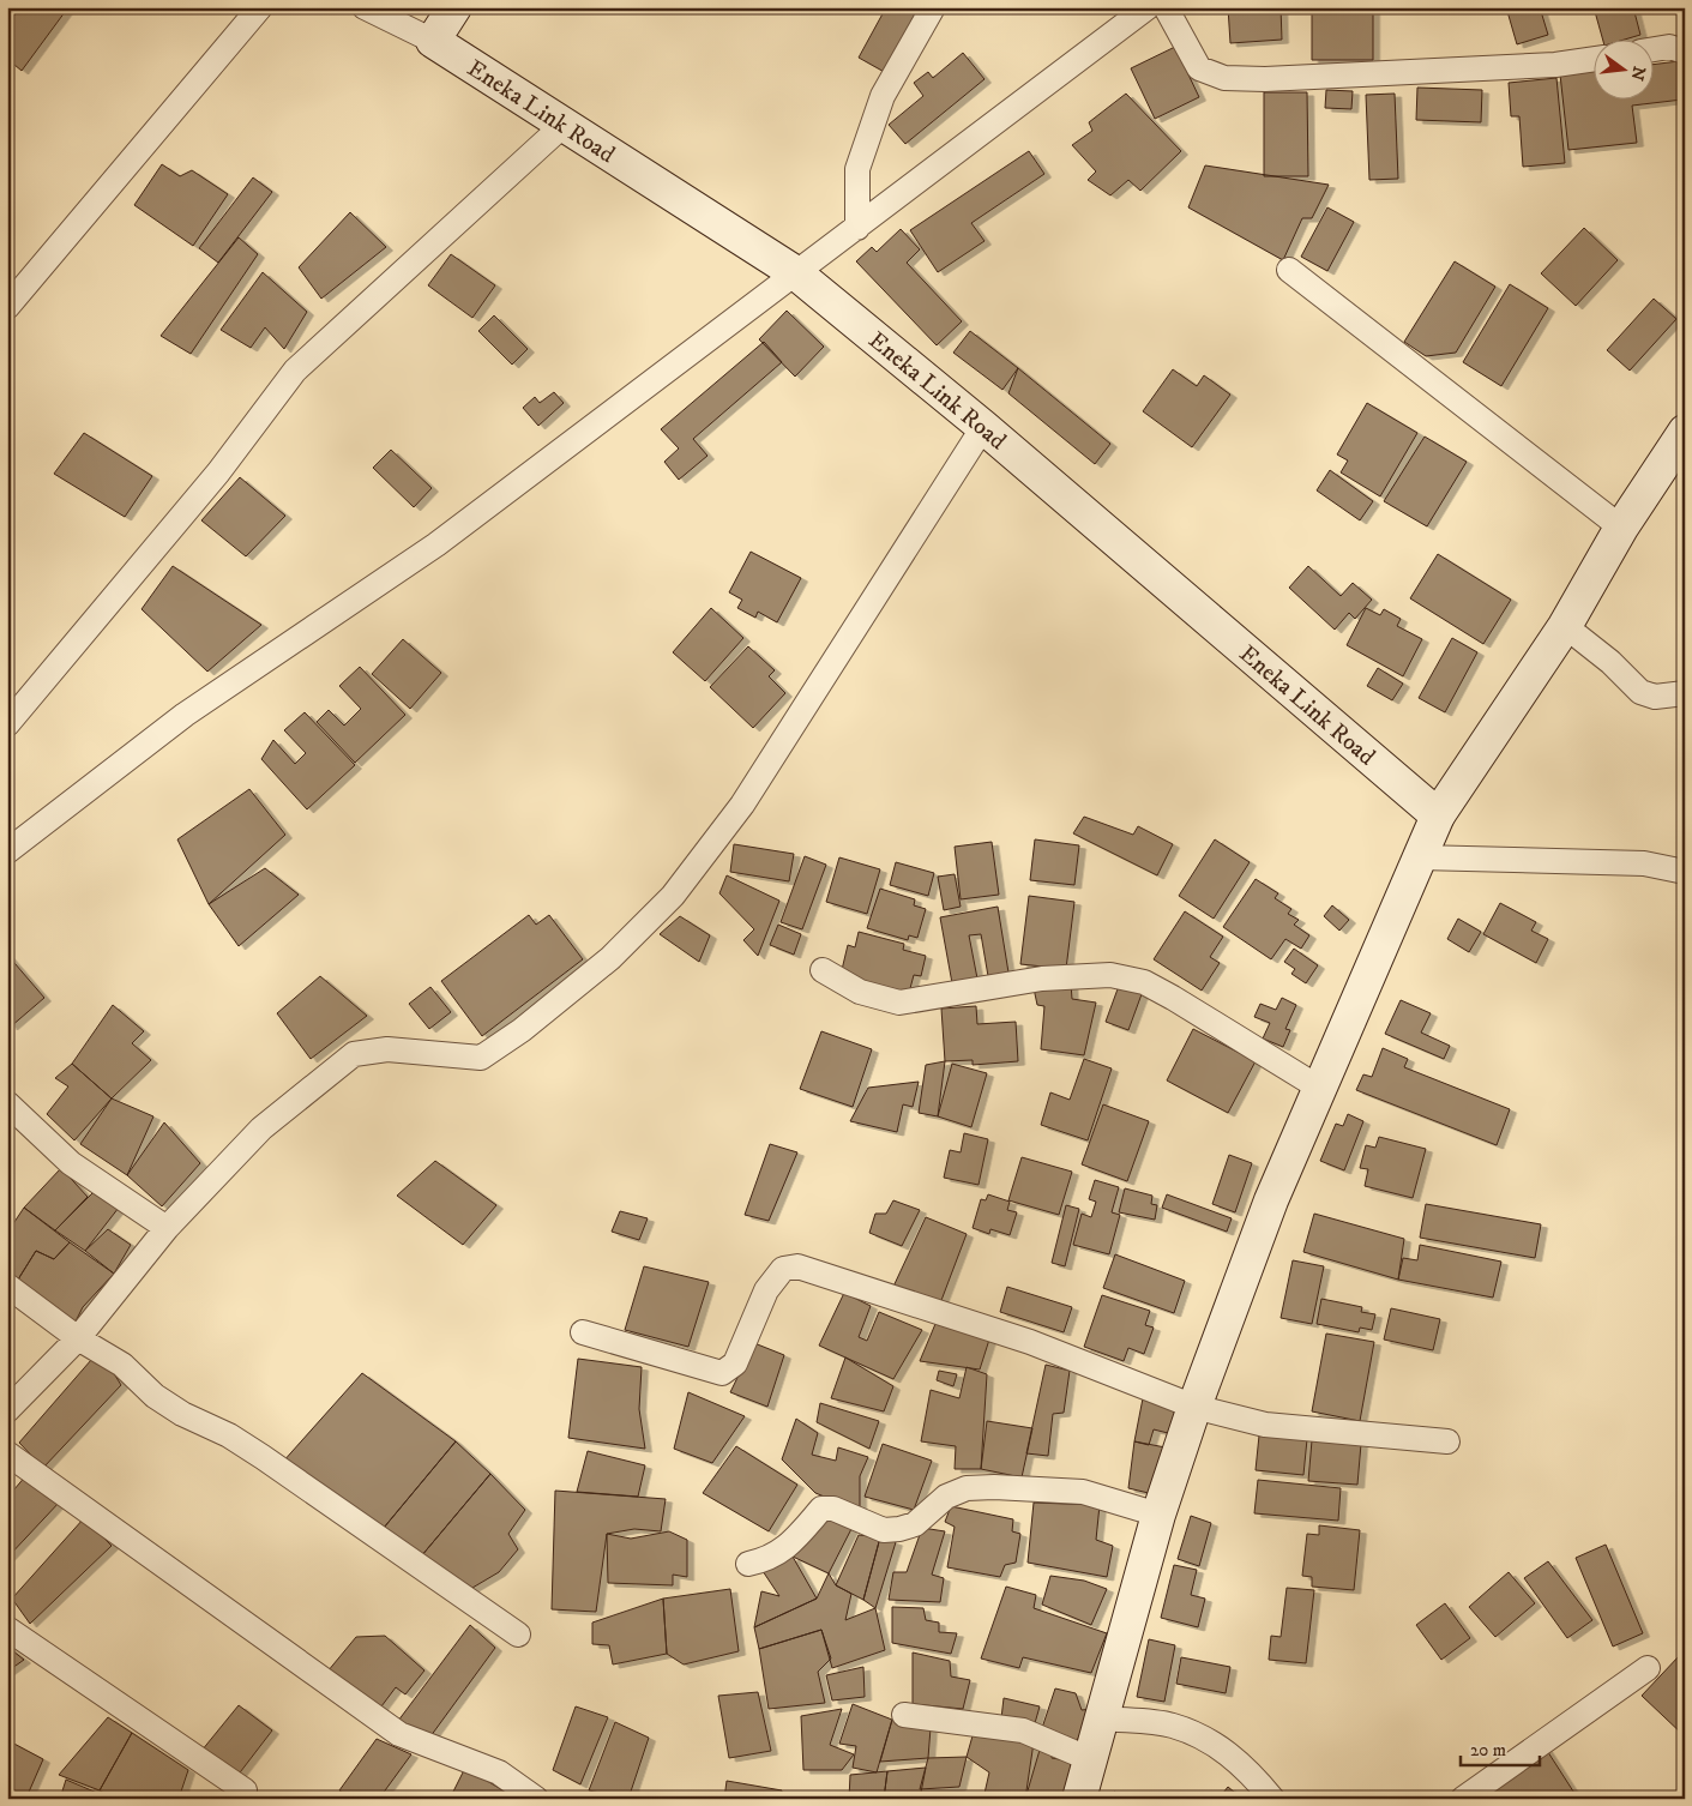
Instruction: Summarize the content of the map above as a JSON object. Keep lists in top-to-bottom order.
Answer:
{
  "streets": {
    "street": ["Eneka Link Road"]
  },
  "scale_bar": "20 m",
  "north": "right"
}
